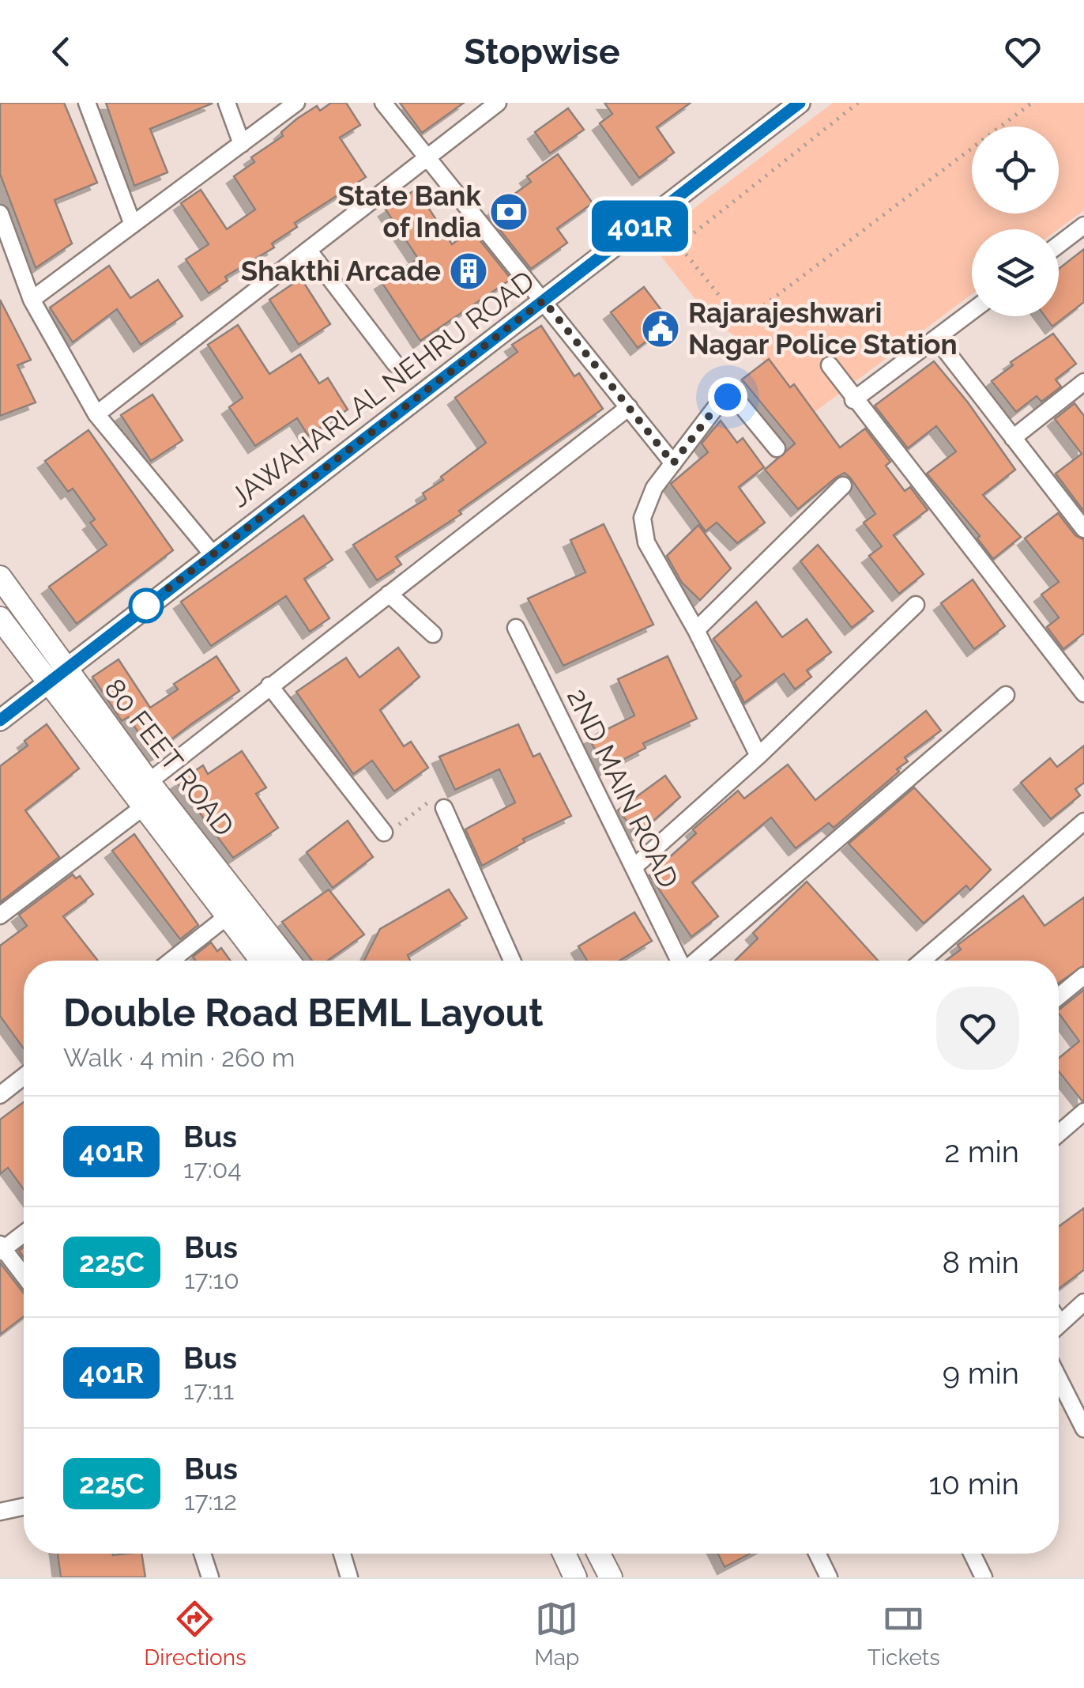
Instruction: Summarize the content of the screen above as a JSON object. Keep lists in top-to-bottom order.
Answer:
{
  "streets": {
    "main road": ["80 FEET ROAD"],
    "street": ["JAWAHARLAL NEHRU ROAD", "2ND MAIN ROAD"]
  },
  "crossings": [
    ["JAWAHARLAL NEHRU ROAD", "80 FEET ROAD"]
  ],
  "places": {
    "bank": ["State Bank of India"],
    "building": ["Shakthi Arcade"],
    "public building": ["Rajarajeshwari Nagar Police Station"]
  },
  "lines": ["bus line 401R"],
  "page": {
    "header": "Stopwise",
    "on_map": "401R",
    "heading": ["Double Road BEML Layout", "Walk · 4 min · 260 m"],
    "list": [
      {
        "mark": "401R",
        "name": "Bus",
        "note": "17:04",
        "value": "2 min"
      },
      {
        "mark": "225C",
        "name": "Bus",
        "note": "17:10",
        "value": "8 min"
      },
      {
        "mark": "401R",
        "name": "Bus",
        "note": "17:11",
        "value": "9 min"
      },
      {
        "mark": "225C",
        "name": "Bus",
        "note": "17:12",
        "value": "10 min"
      }
    ],
    "tabs": ["Directions", "Map", "Tickets"]
  }
}
